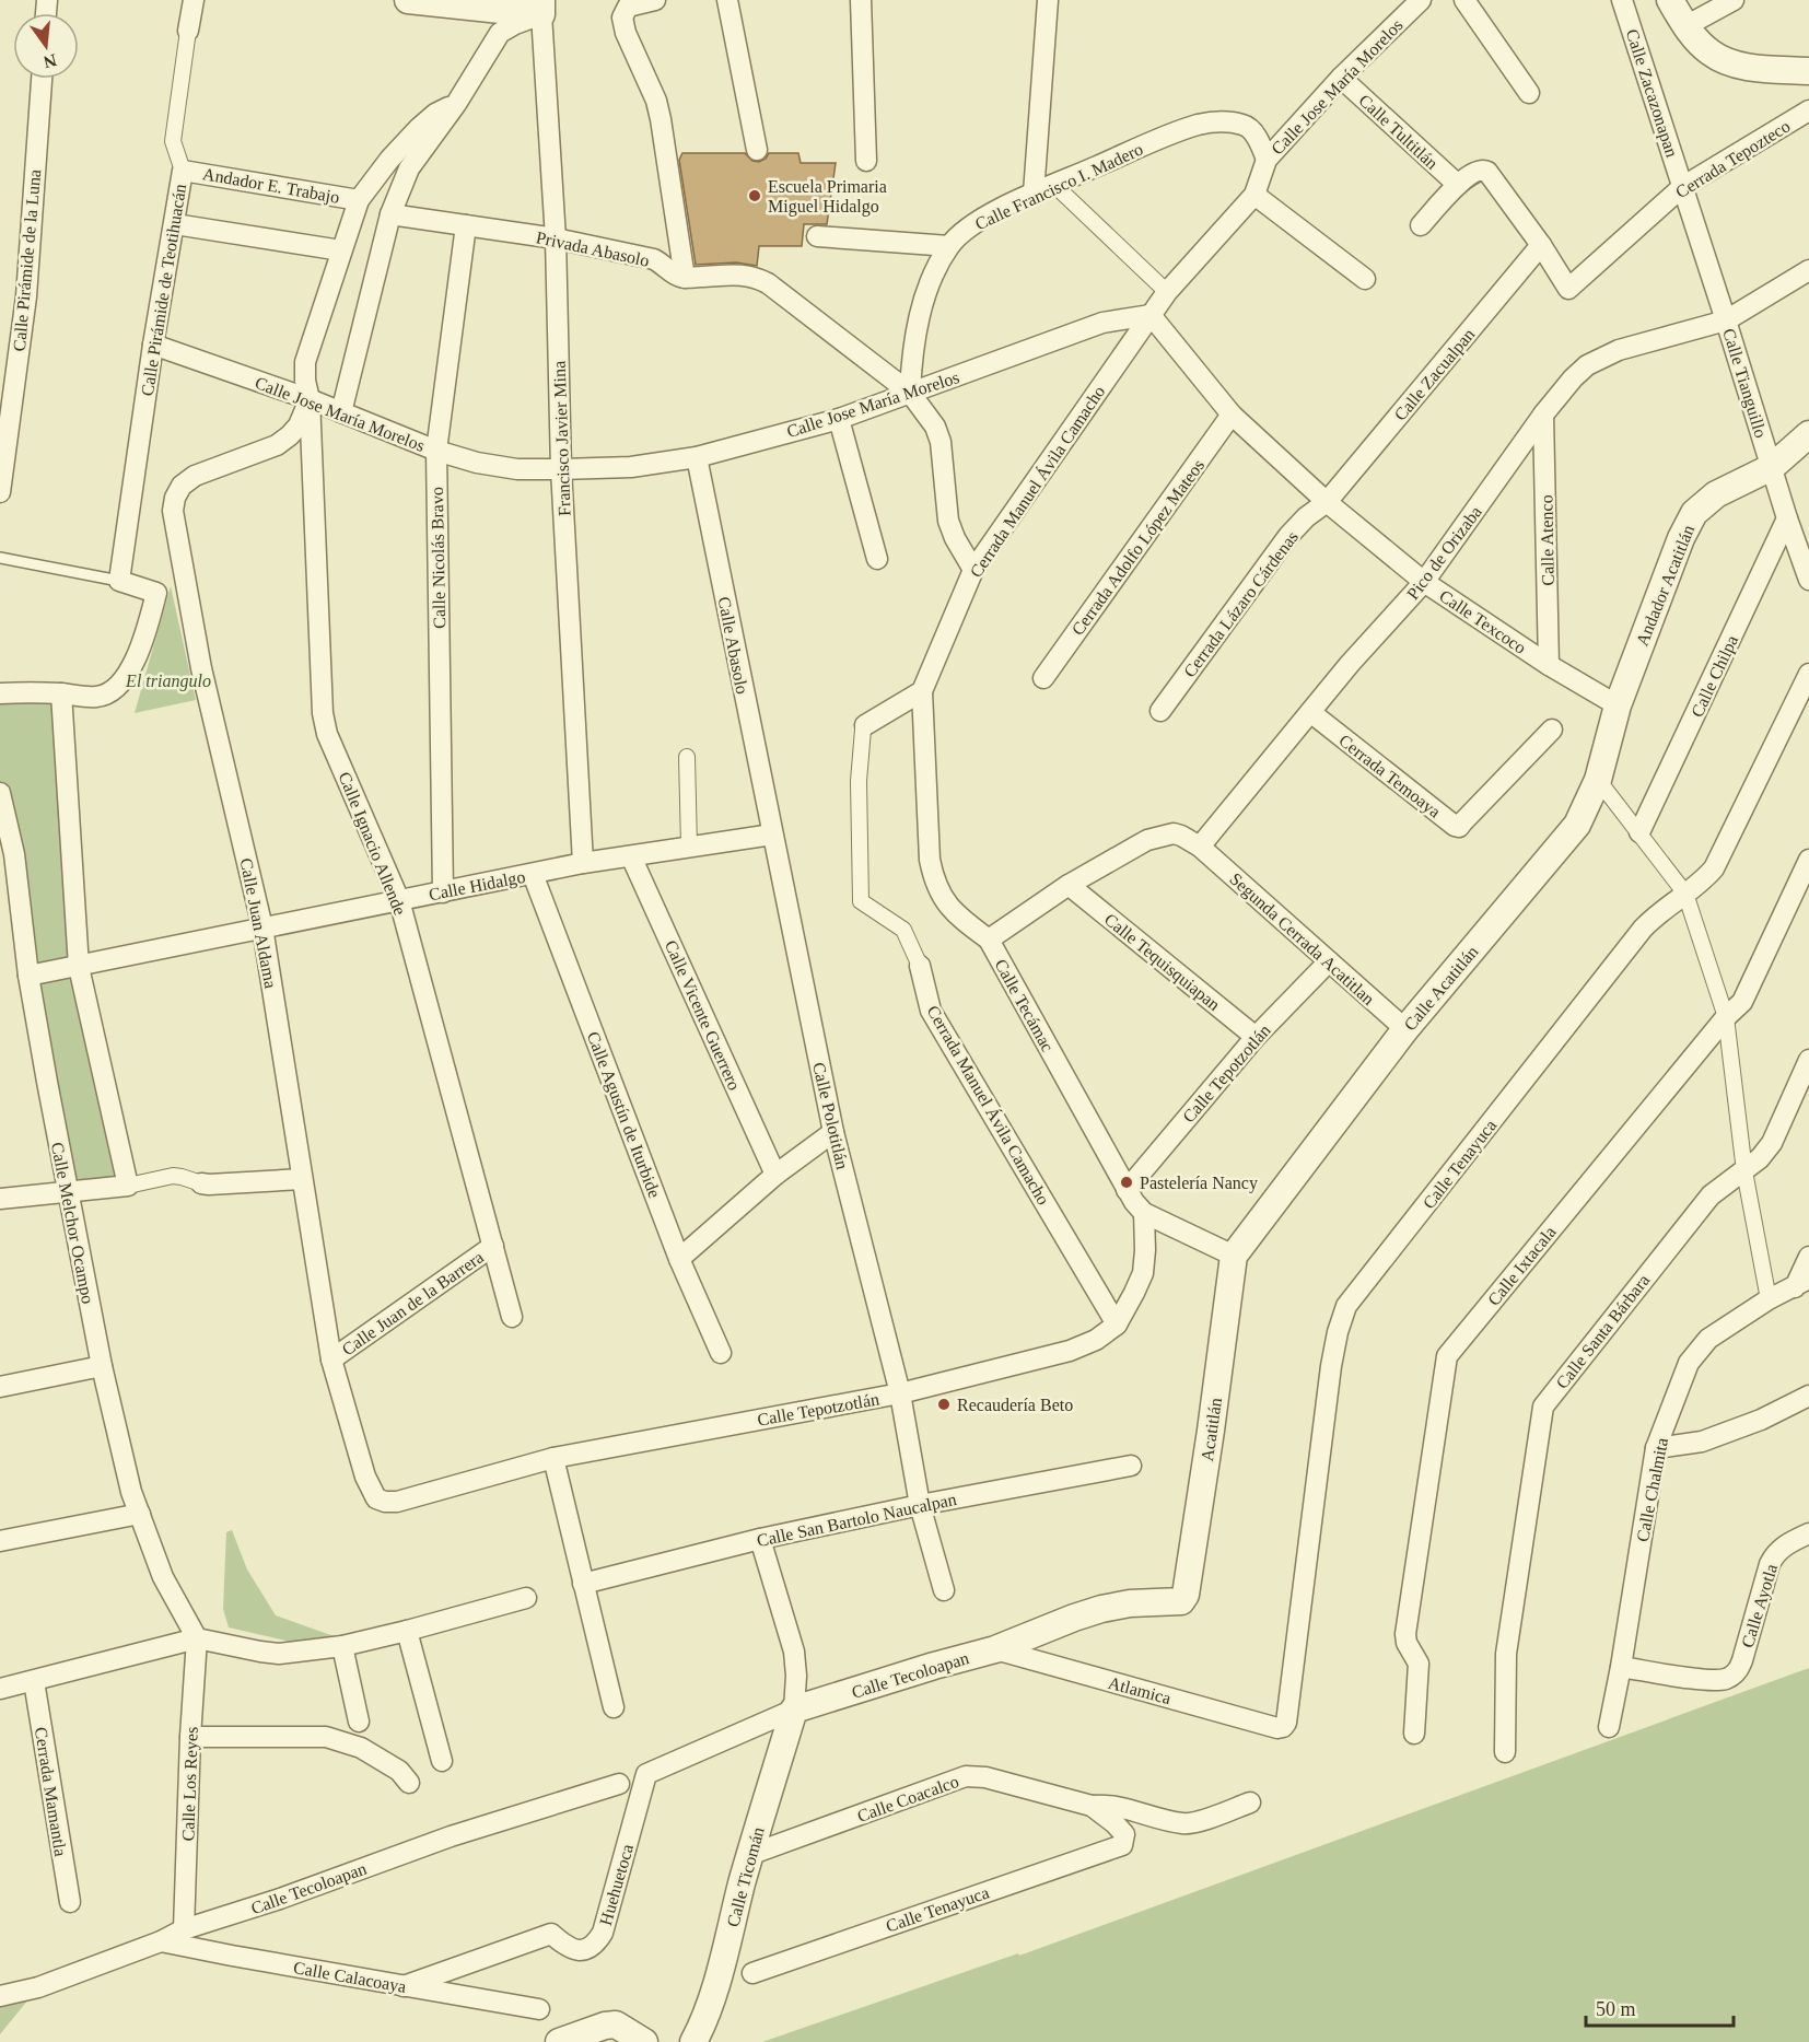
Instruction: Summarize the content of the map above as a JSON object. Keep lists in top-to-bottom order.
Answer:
{
  "streets": {
    "street": [
      "Calle Jose María Morelos",
      "Calle Zacazonapan",
      "Calle Tultitlán",
      "Cerrada Tepozteco",
      "Andador E. Trabajo",
      "Calle Francisco I. Madero",
      "Privada Abasolo",
      "Calle Pirámide de la Luna",
      "Calle Pirámide de Teotihuacán",
      "Calle Zacualpan",
      "Calle Tianguillo",
      "Francisco Javier Mina",
      "Cerrada Manuel Ávila Camacho",
      "Calle Atenco",
      "Cerrada Adolfo López Mateos",
      "Pico de Orizaba",
      "Calle Nicolás Bravo",
      "Andador Acatitlán",
      "Cerrada Lázaro Cárdenas",
      "Calle Texcoco",
      "Calle Abasolo",
      "Calle Chilpa",
      "Cerrada Temoaya",
      "Calle Ignacio Allende",
      "Calle Hidalgo",
      "Calle Juan Aldama",
      "Segunda Cerrada Acatitlan",
      "Calle Tequisquiapan",
      "Calle Acatitlán",
      "Calle Tecámac",
      "Calle Vicente Guerrero",
      "Calle Tepotzotlán",
      "Calle Agustín de Iturbide",
      "Calle Polotitlán",
      "Calle Tenayuca",
      "Calle Melchor Ocampo",
      "Calle Ixtacala",
      "Calle Juan de la Barrera",
      "Calle Santa Bárbara",
      "Acatitlán",
      "Calle Chalmita",
      "Calle San Bartolo Naucalpan",
      "Calle Ayotla",
      "Calle Tecoloapan",
      "Atlamica",
      "Calle Los Reyes",
      "Cerrada Mamantla",
      "Calle Coacalco",
      "Calle Ticomán",
      "Huehuetoca",
      "Calle Calacoaya"
    ]
  },
  "crossings": [
    ["Calle Jose María Morelos", "Calle Tultitlán"],
    ["Calle Jose María Morelos", "Calle Francisco I. Madero"],
    ["Calle Jose María Morelos", "Calle Pirámide de Teotihuacán"],
    ["Calle Jose María Morelos", "Francisco Javier Mina"],
    ["Calle Jose María Morelos", "Cerrada Manuel Ávila Camacho"],
    ["Calle Jose María Morelos", "Calle Nicolás Bravo"],
    ["Calle Jose María Morelos", "Calle Texcoco"],
    ["Calle Jose María Morelos", "Calle Abasolo"],
    ["Calle Jose María Morelos", "Calle Ignacio Allende"],
    ["Calle Jose María Morelos", "Calle Juan Aldama"],
    ["Calle Zacazonapan", "Cerrada Tepozteco"],
    ["Calle Zacazonapan", "Calle Tianguillo"],
    ["Cerrada Tepozteco", "Calle Zacualpan"],
    ["Cerrada Tepozteco", "Calle Tianguillo"],
    ["Andador E. Trabajo", "Calle Pirámide de Teotihuacán"],
    ["Andador E. Trabajo", "Calle Ignacio Allende"],
    ["Privada Abasolo", "Francisco Javier Mina"],
    ["Privada Abasolo", "Calle Nicolás Bravo"],
    ["Calle Zacualpan", "Cerrada Lázaro Cárdenas"],
    ["Calle Zacualpan", "Calle Texcoco"],
    ["Calle Tianguillo", "Pico de Orizaba"],
    ["Calle Tianguillo", "Andador Acatitlán"],
    ["Calle Tianguillo", "Calle Chilpa"],
    ["Francisco Javier Mina", "Calle Hidalgo"],
    ["Cerrada Manuel Ávila Camacho", "Calle Texcoco"],
    ["Cerrada Manuel Ávila Camacho", "Calle Tecámac"],
    ["Cerrada Manuel Ávila Camacho", "Calle Tepotzotlán"],
    ["Calle Atenco", "Pico de Orizaba"],
    ["Calle Atenco", "Calle Texcoco"],
    ["Cerrada Adolfo López Mateos", "Calle Texcoco"],
    ["Pico de Orizaba", "Calle Texcoco"],
    ["Pico de Orizaba", "Cerrada Temoaya"],
    ["Pico de Orizaba", "Segunda Cerrada Acatitlan"],
    ["Pico de Orizaba", "Calle Tecámac"],
    ["Calle Nicolás Bravo", "Calle Hidalgo"],
    ["Andador Acatitlán", "Calle Texcoco"],
    ["Andador Acatitlán", "Calle Acatitlán"],
    ["Cerrada Lázaro Cárdenas", "Calle Texcoco"],
    ["Calle Texcoco", "Calle Acatitlán"],
    ["Calle Abasolo", "Calle Hidalgo"],
    ["Calle Abasolo", "Calle Polotitlán"],
    ["Calle Ignacio Allende", "Calle Hidalgo"],
    ["Calle Ignacio Allende", "Calle Juan Aldama"],
    ["Calle Ignacio Allende", "Calle Juan de la Barrera"],
    ["Calle Hidalgo", "Calle Juan Aldama"],
    ["Calle Hidalgo", "Calle Vicente Guerrero"],
    ["Calle Hidalgo", "Calle Agustín de Iturbide"],
    ["Calle Hidalgo", "Calle Polotitlán"],
    ["Calle Hidalgo", "Calle Melchor Ocampo"],
    ["Calle Juan Aldama", "Calle Tepotzotlán"],
    ["Calle Juan Aldama", "Calle Juan de la Barrera"],
    ["Segunda Cerrada Acatitlan", "Calle Acatitlán"],
    ["Segunda Cerrada Acatitlan", "Calle Tecámac"],
    ["Segunda Cerrada Acatitlan", "Calle Tepotzotlán"],
    ["Calle Tequisquiapan", "Calle Tecámac"],
    ["Calle Tequisquiapan", "Calle Tepotzotlán"],
    ["Calle Acatitlán", "Acatitlán"],
    ["Calle Tecámac", "Calle Tepotzotlán"],
    ["Calle Tepotzotlán", "Calle Polotitlán"],
    ["Calle Polotitlán", "Calle San Bartolo Naucalpan"],
    ["Calle Tenayuca", "Atlamica"],
    ["Calle Tenayuca", "Calle Coacalco"],
    ["Calle Melchor Ocampo", "Calle Los Reyes"],
    ["Acatitlán", "Calle Tecoloapan"],
    ["Calle Chalmita", "Calle Ayotla"],
    ["Calle Tecoloapan", "Atlamica"],
    ["Calle Tecoloapan", "Calle Los Reyes"],
    ["Calle Tecoloapan", "Calle Ticomán"],
    ["Calle Tecoloapan", "Huehuetoca"],
    ["Calle Tecoloapan", "Calle Calacoaya"],
    ["Calle Coacalco", "Calle Ticomán"],
    ["Huehuetoca", "Calle Calacoaya"]
  ],
  "parks": ["El triangulo"],
  "places": ["Escuela Primaria Miguel Hidalgo", "Pastelería Nancy", "Recaudería Beto"],
  "scale_bar": "50 m",
  "north": "bottom"
}
